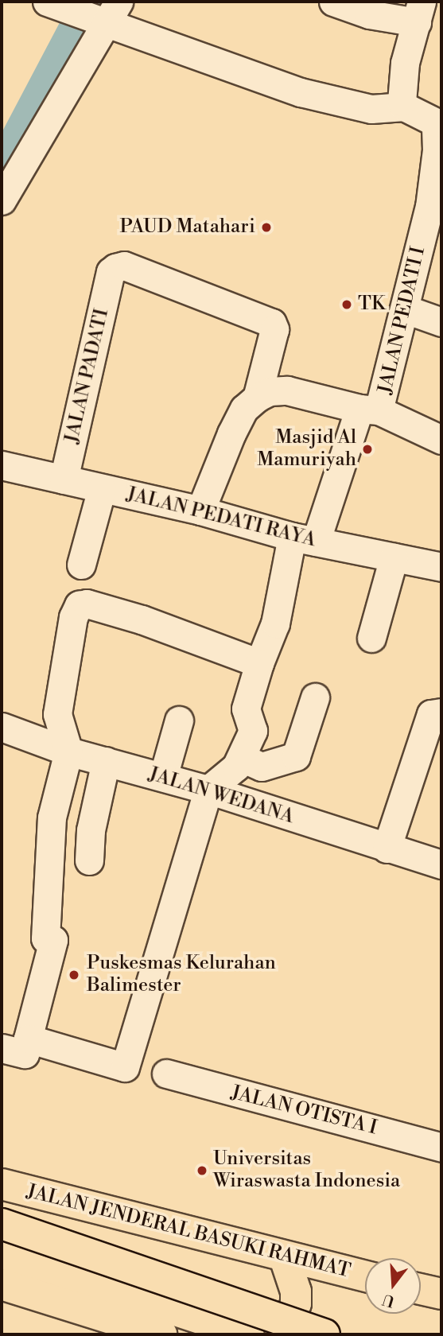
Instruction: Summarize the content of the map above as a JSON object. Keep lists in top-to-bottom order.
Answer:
{
  "streets": {
    "main road": ["JALAN JENDERAL BASUKI RAHMAT"],
    "street": [
      "JALAN PEDATI I",
      "JALAN PADATI",
      "JALAN PEDATI RAYA",
      "JALAN WEDANA",
      "JALAN OTISTA I"
    ]
  },
  "crossings": [
    ["JALAN PEDATI I", "JALAN PADATI"],
    ["JALAN PADATI", "JALAN PEDATI RAYA"]
  ],
  "places": [
    "PAUD Matahari",
    "TK",
    "Masjid Al Mamuriyah",
    "Puskesmas Kelurahan Balimester",
    "Universitas Wiraswasta Indonesia"
  ],
  "north": "bottom"
}
